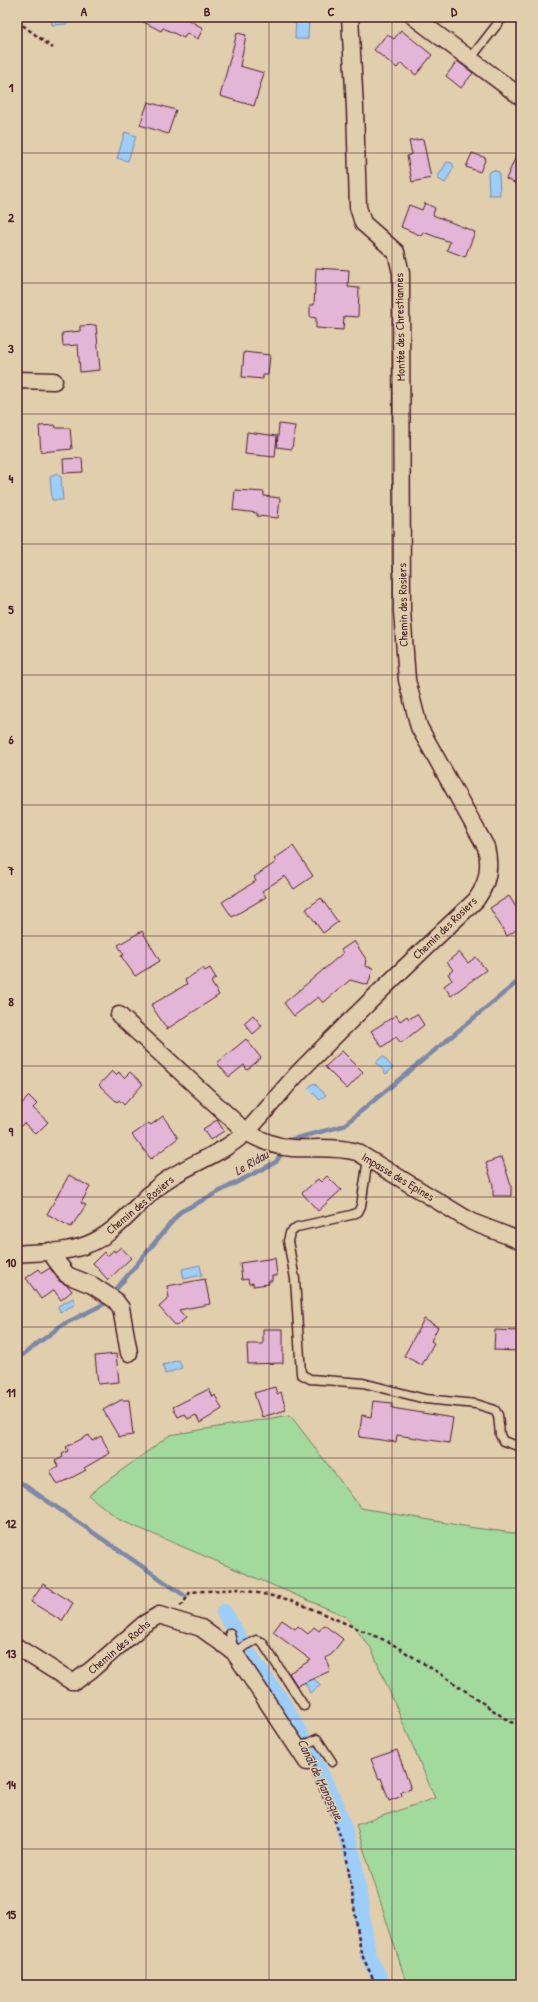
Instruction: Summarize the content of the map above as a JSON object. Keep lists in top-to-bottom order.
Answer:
{
  "streets": {
    "street": [
      "Montée des Chrestiannes",
      "Chemin des Rosiers",
      "Impasse des Epines",
      "Chemin des Rochs"
    ]
  },
  "crossings": [
    ["Montée des Chrestiannes", "Chemin des Rosiers"],
    ["Chemin des Rosiers", "Impasse des Epines"]
  ],
  "water": ["Le Ridau", "Canal de Manosque"],
  "grid": {
    "columns": [
      "A",
      "B",
      "C",
      "D"
    ],
    "rows": [
      "1",
      "2",
      "3",
      "4",
      "5",
      "6",
      "7",
      "8",
      "9",
      "10",
      "11",
      "12",
      "13",
      "14",
      "15"
    ]
  }
}
